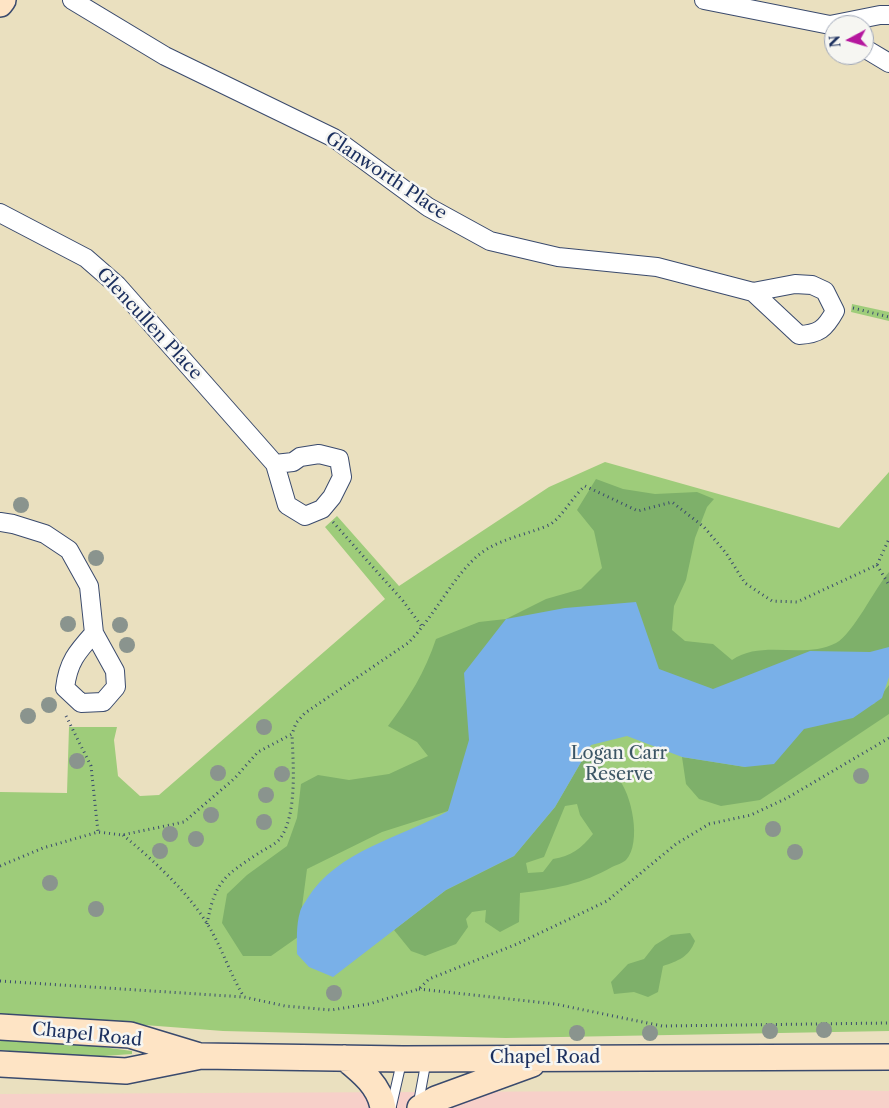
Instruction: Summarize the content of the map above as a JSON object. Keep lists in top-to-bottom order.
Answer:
{
  "streets": {
    "main road": ["Chapel Road"],
    "street": ["Glanworth Place", "Glencullen Place"]
  },
  "parks": ["Logan Carr Reserve"],
  "north": "left"
}
